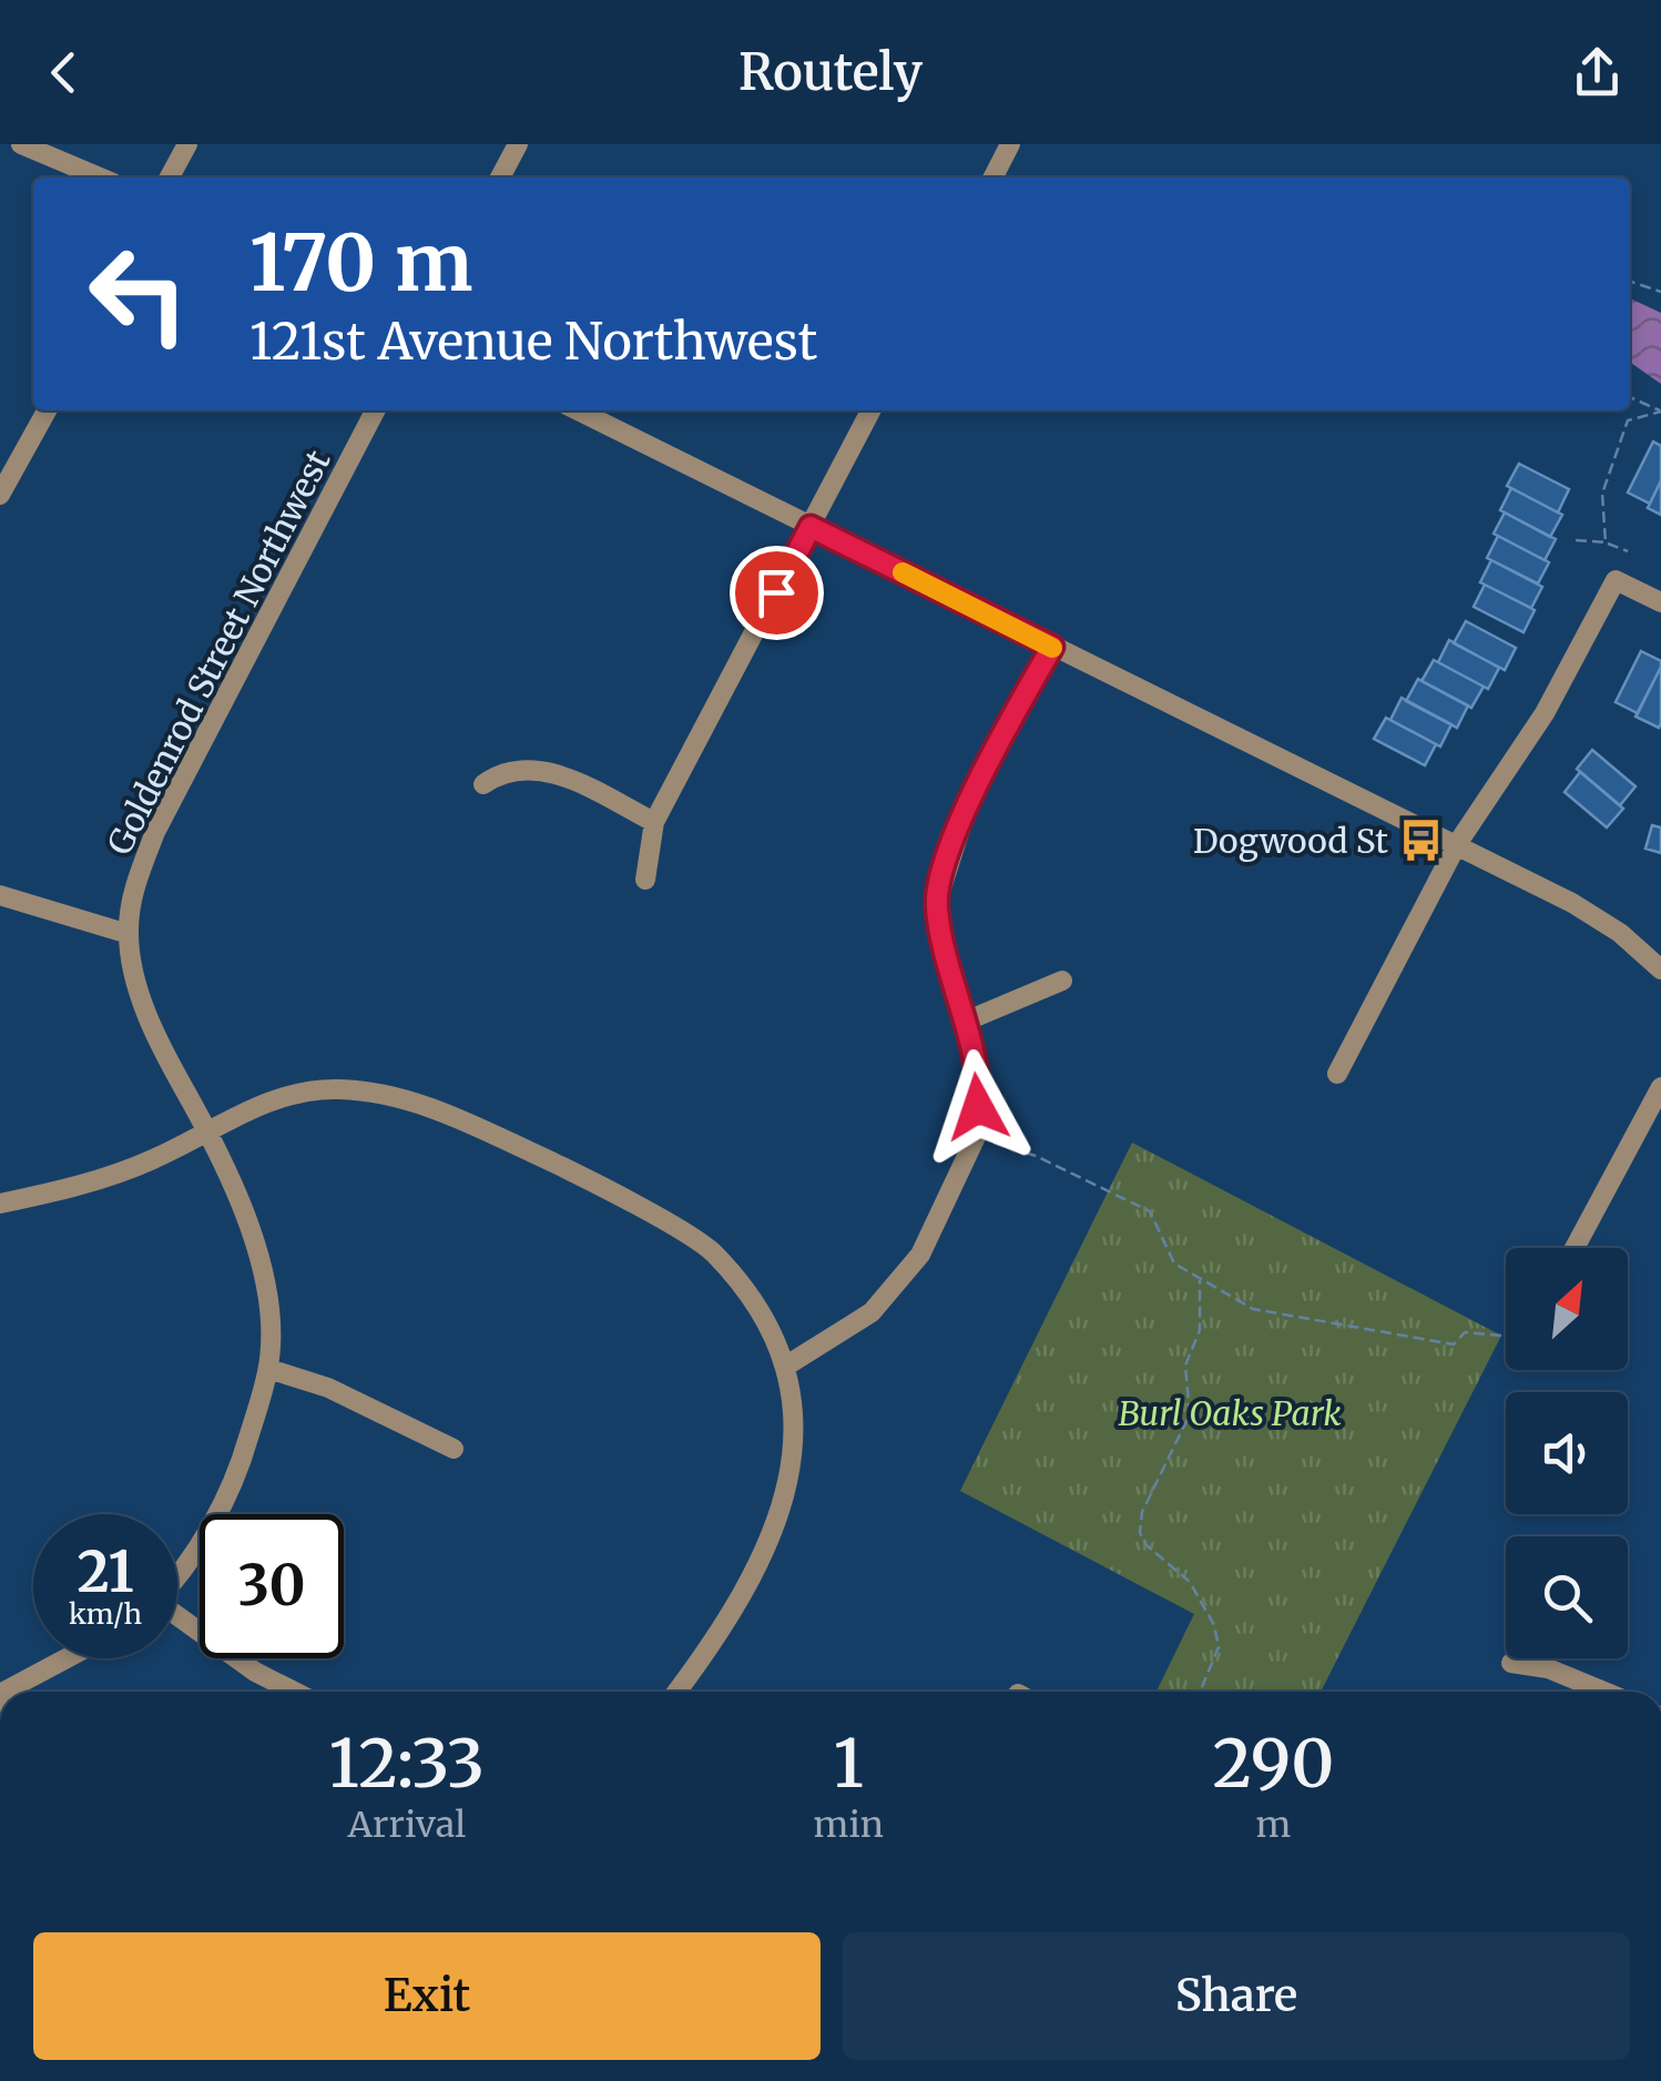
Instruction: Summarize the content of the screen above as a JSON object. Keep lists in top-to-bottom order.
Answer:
{
  "streets": {
    "street": ["Goldenrod Street Northwest"]
  },
  "parks": ["Burl Oaks Park"],
  "places": {
    "bus stop": ["Dogwood St"]
  },
  "north": "top right",
  "page": {
    "header": "Routely",
    "turn": ["170 m", "121st Avenue Northwest"],
    "speed": "21 km/h",
    "limit": "30",
    "eta": [
      "12:33",
      "Arrival",
      "1",
      "min",
      "290",
      "m"
    ],
    "buttons": ["Exit", "Share"]
  }
}
